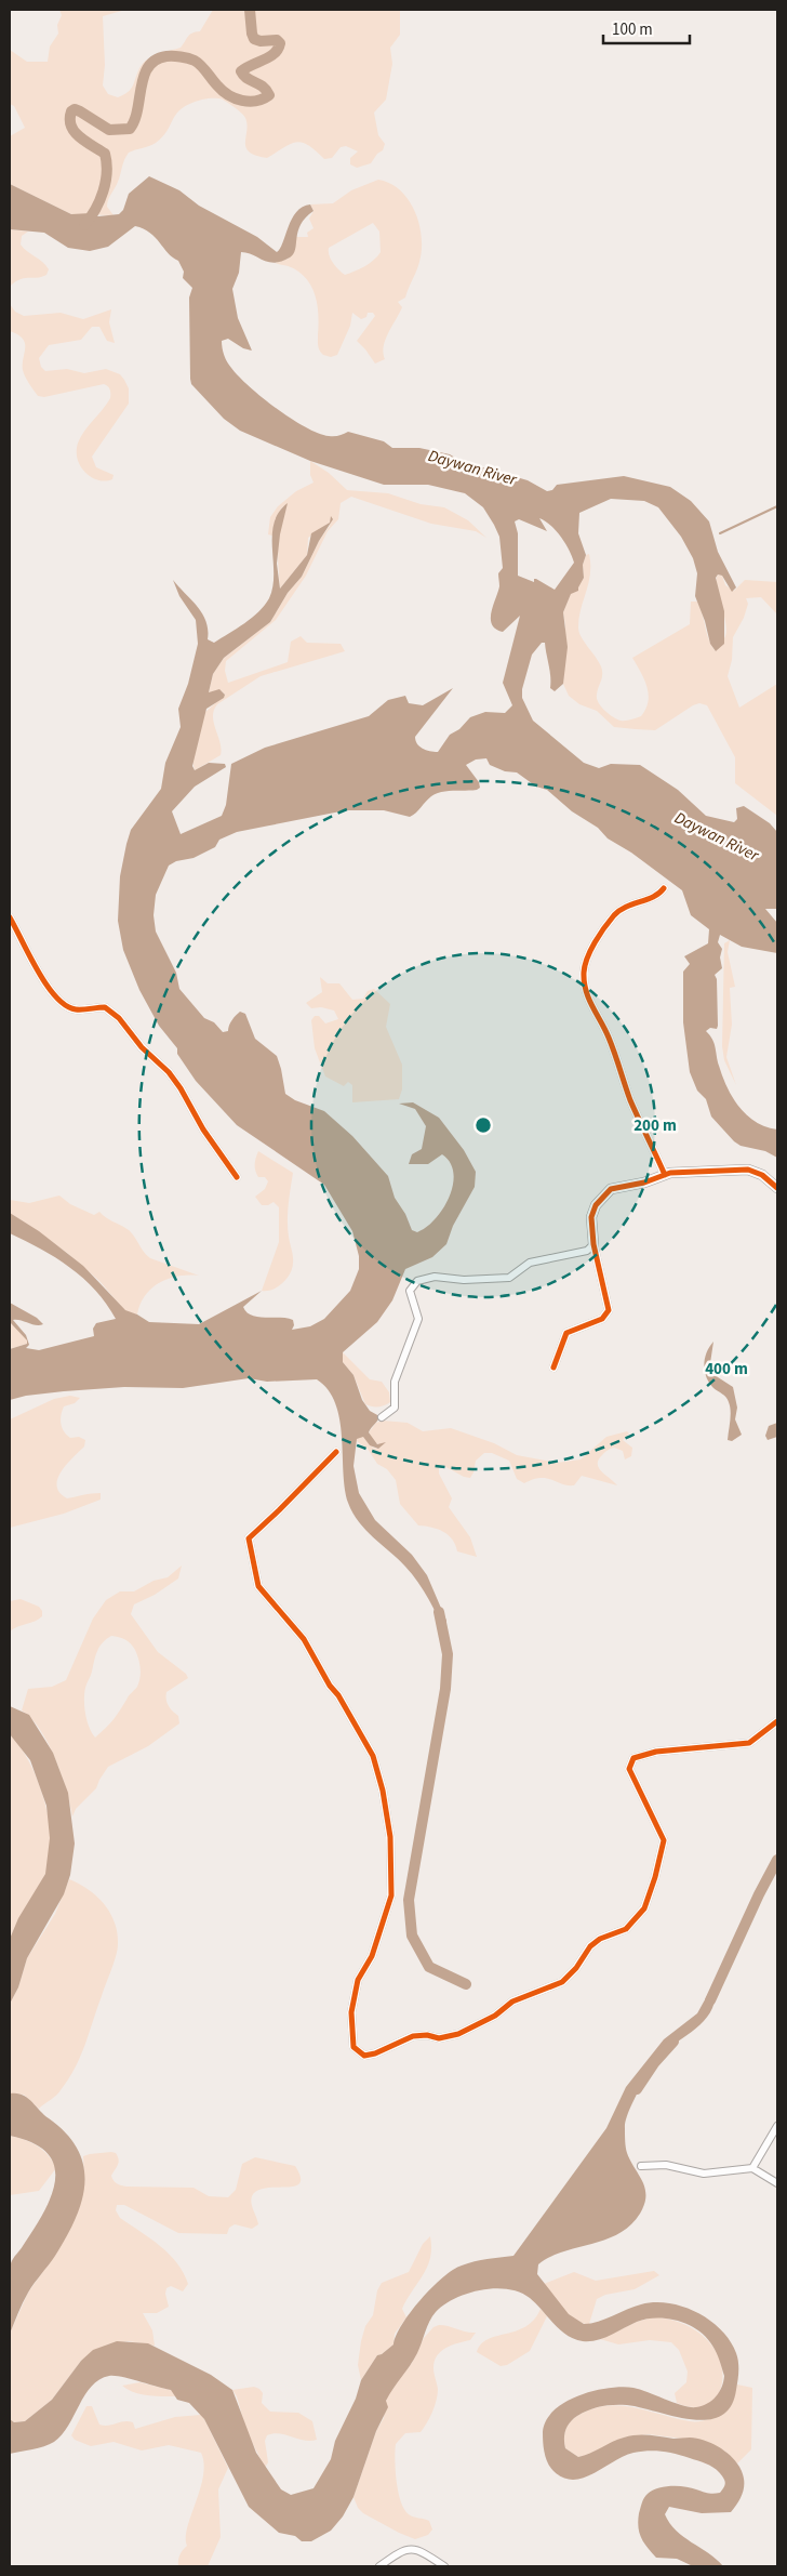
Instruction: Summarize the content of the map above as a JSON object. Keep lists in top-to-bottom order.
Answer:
{
  "water": ["Daywan River"],
  "scale_bar": "100 m",
  "rings": ["200 m", "400 m"]
}
